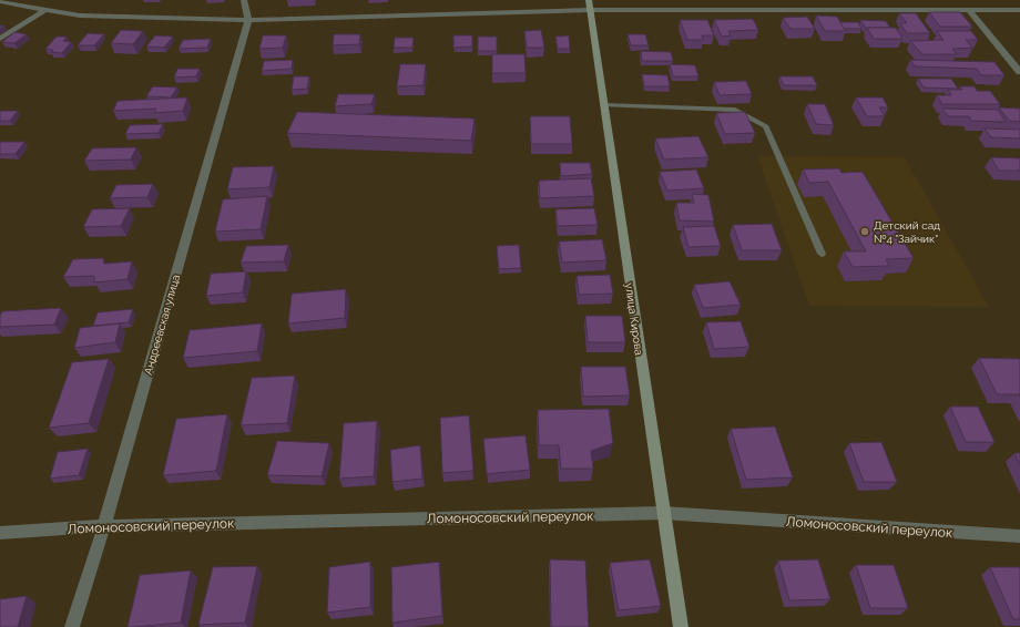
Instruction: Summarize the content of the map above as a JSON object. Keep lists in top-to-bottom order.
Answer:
{
  "streets": {
    "street": ["улица Кирова", "Андреевская улица", "Ломоносовский переулок"]
  },
  "crossings": [
    ["улица Кирова", "Ломоносовский переулок"],
    ["Андреевская улица", "Ломоносовский переулок"]
  ],
  "places": ["Детский сад №4 \"Зайчик\""]
}
